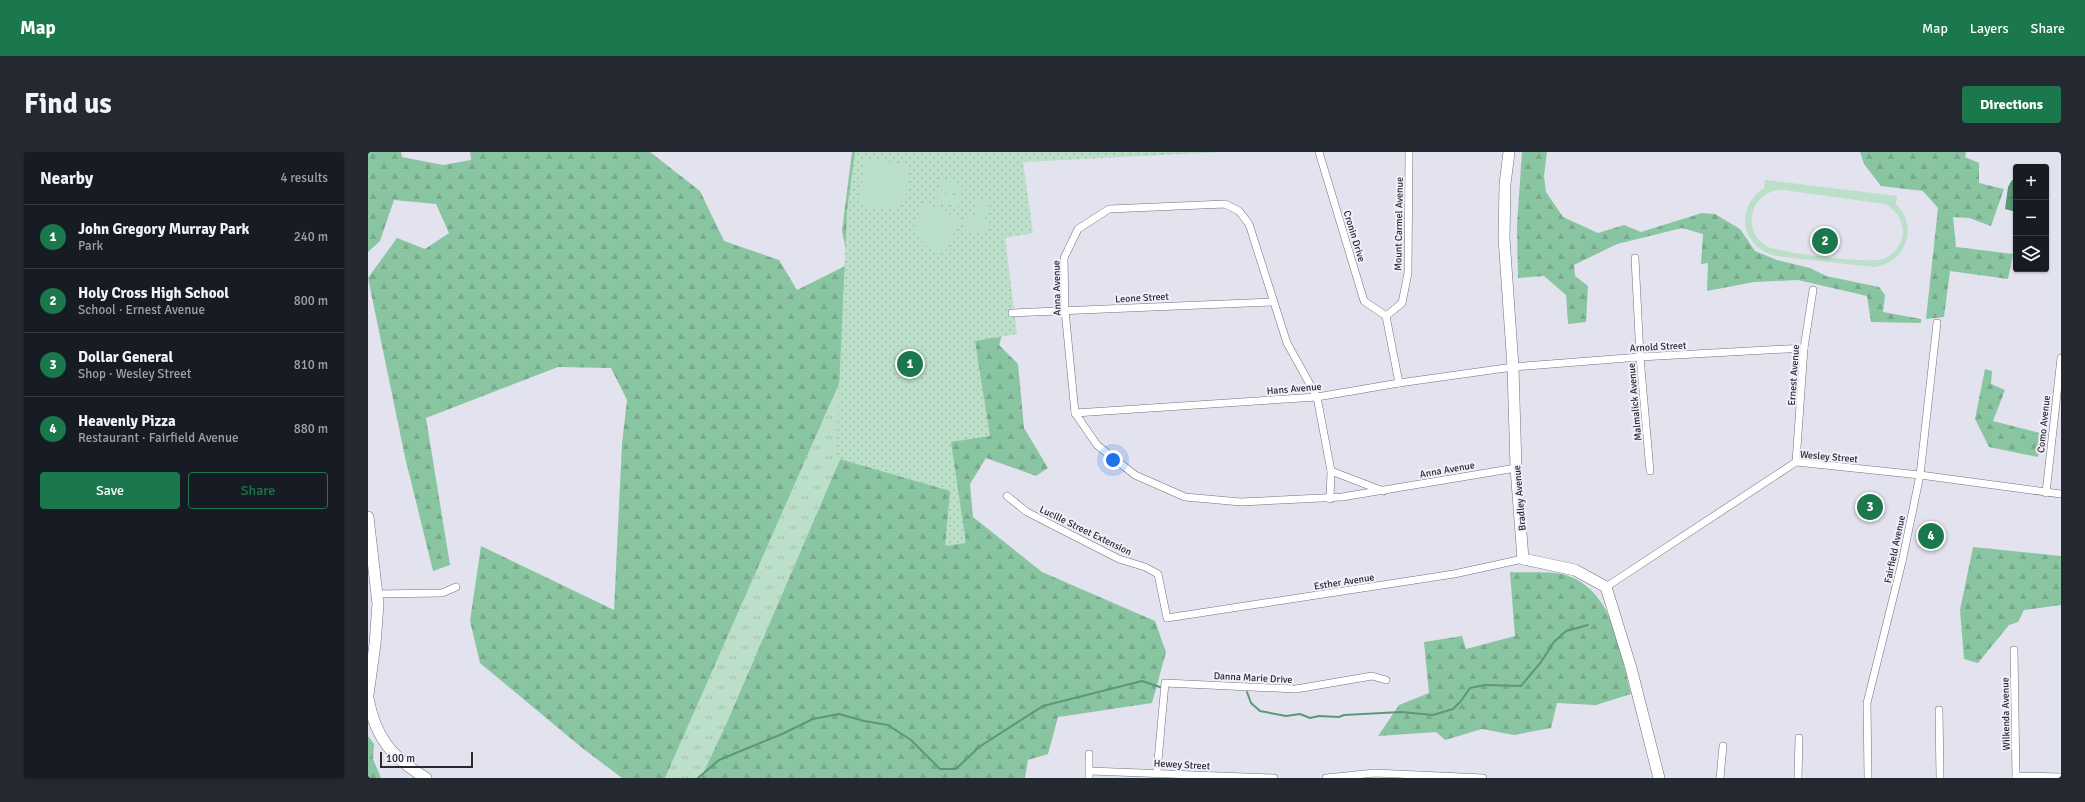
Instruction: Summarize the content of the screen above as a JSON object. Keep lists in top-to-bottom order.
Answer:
{
  "streets": {
    "street": [
      "Mount Carmel Avenue",
      "Cronin Drive",
      "Anna Avenue",
      "Leone Street",
      "Arnold Street",
      "Ernest Avenue",
      "Hans Avenue",
      "Malmalick Avenue",
      "Como Avenue",
      "Wesley Street",
      "Bradley Avenue",
      "Lucille Street Extension",
      "Fairfield Avenue",
      "Esther Avenue",
      "Danna Marie Drive",
      "Wilkenda Avenue",
      "Hewey Street"
    ]
  },
  "crossings": [
    ["Mount Carmel Avenue", "Cronin Drive"],
    ["Anna Avenue", "Leone Street"],
    ["Anna Avenue", "Hans Avenue"],
    ["Anna Avenue", "Bradley Avenue"],
    ["Arnold Street", "Ernest Avenue"],
    ["Arnold Street", "Hans Avenue"],
    ["Arnold Street", "Malmalick Avenue"],
    ["Arnold Street", "Bradley Avenue"],
    ["Ernest Avenue", "Wesley Street"],
    ["Hans Avenue", "Bradley Avenue"],
    ["Como Avenue", "Wesley Street"],
    ["Wesley Street", "Fairfield Avenue"],
    ["Bradley Avenue", "Esther Avenue"],
    ["Lucille Street Extension", "Esther Avenue"],
    ["Danna Marie Drive", "Hewey Street"]
  ],
  "scale_bar": "100 m",
  "page": {
    "header": "Map",
    "nav": ["Map", "Layers", "Share"],
    "buttons": [
      "Directions",
      ["Save", "Share"]
    ],
    "title": "Find us",
    "heading": ["Nearby", "4 results"],
    "map_buttons": ["+", "−"],
    "list": [
      {
        "mark": "1",
        "name": "John Gregory Murray Park",
        "note": "Park",
        "value": "240 m"
      },
      {
        "mark": "2",
        "name": "Holy Cross High School",
        "note": "School · Ernest Avenue",
        "value": "800 m"
      },
      {
        "mark": "3",
        "name": "Dollar General",
        "note": "Shop · Wesley Street",
        "value": "810 m"
      },
      {
        "mark": "4",
        "name": "Heavenly Pizza",
        "note": "Restaurant · Fairfield Avenue",
        "value": "880 m"
      }
    ],
    "pins": [
      "2",
      "1",
      "3",
      "4"
    ],
    "scale": "100 m"
  }
}
